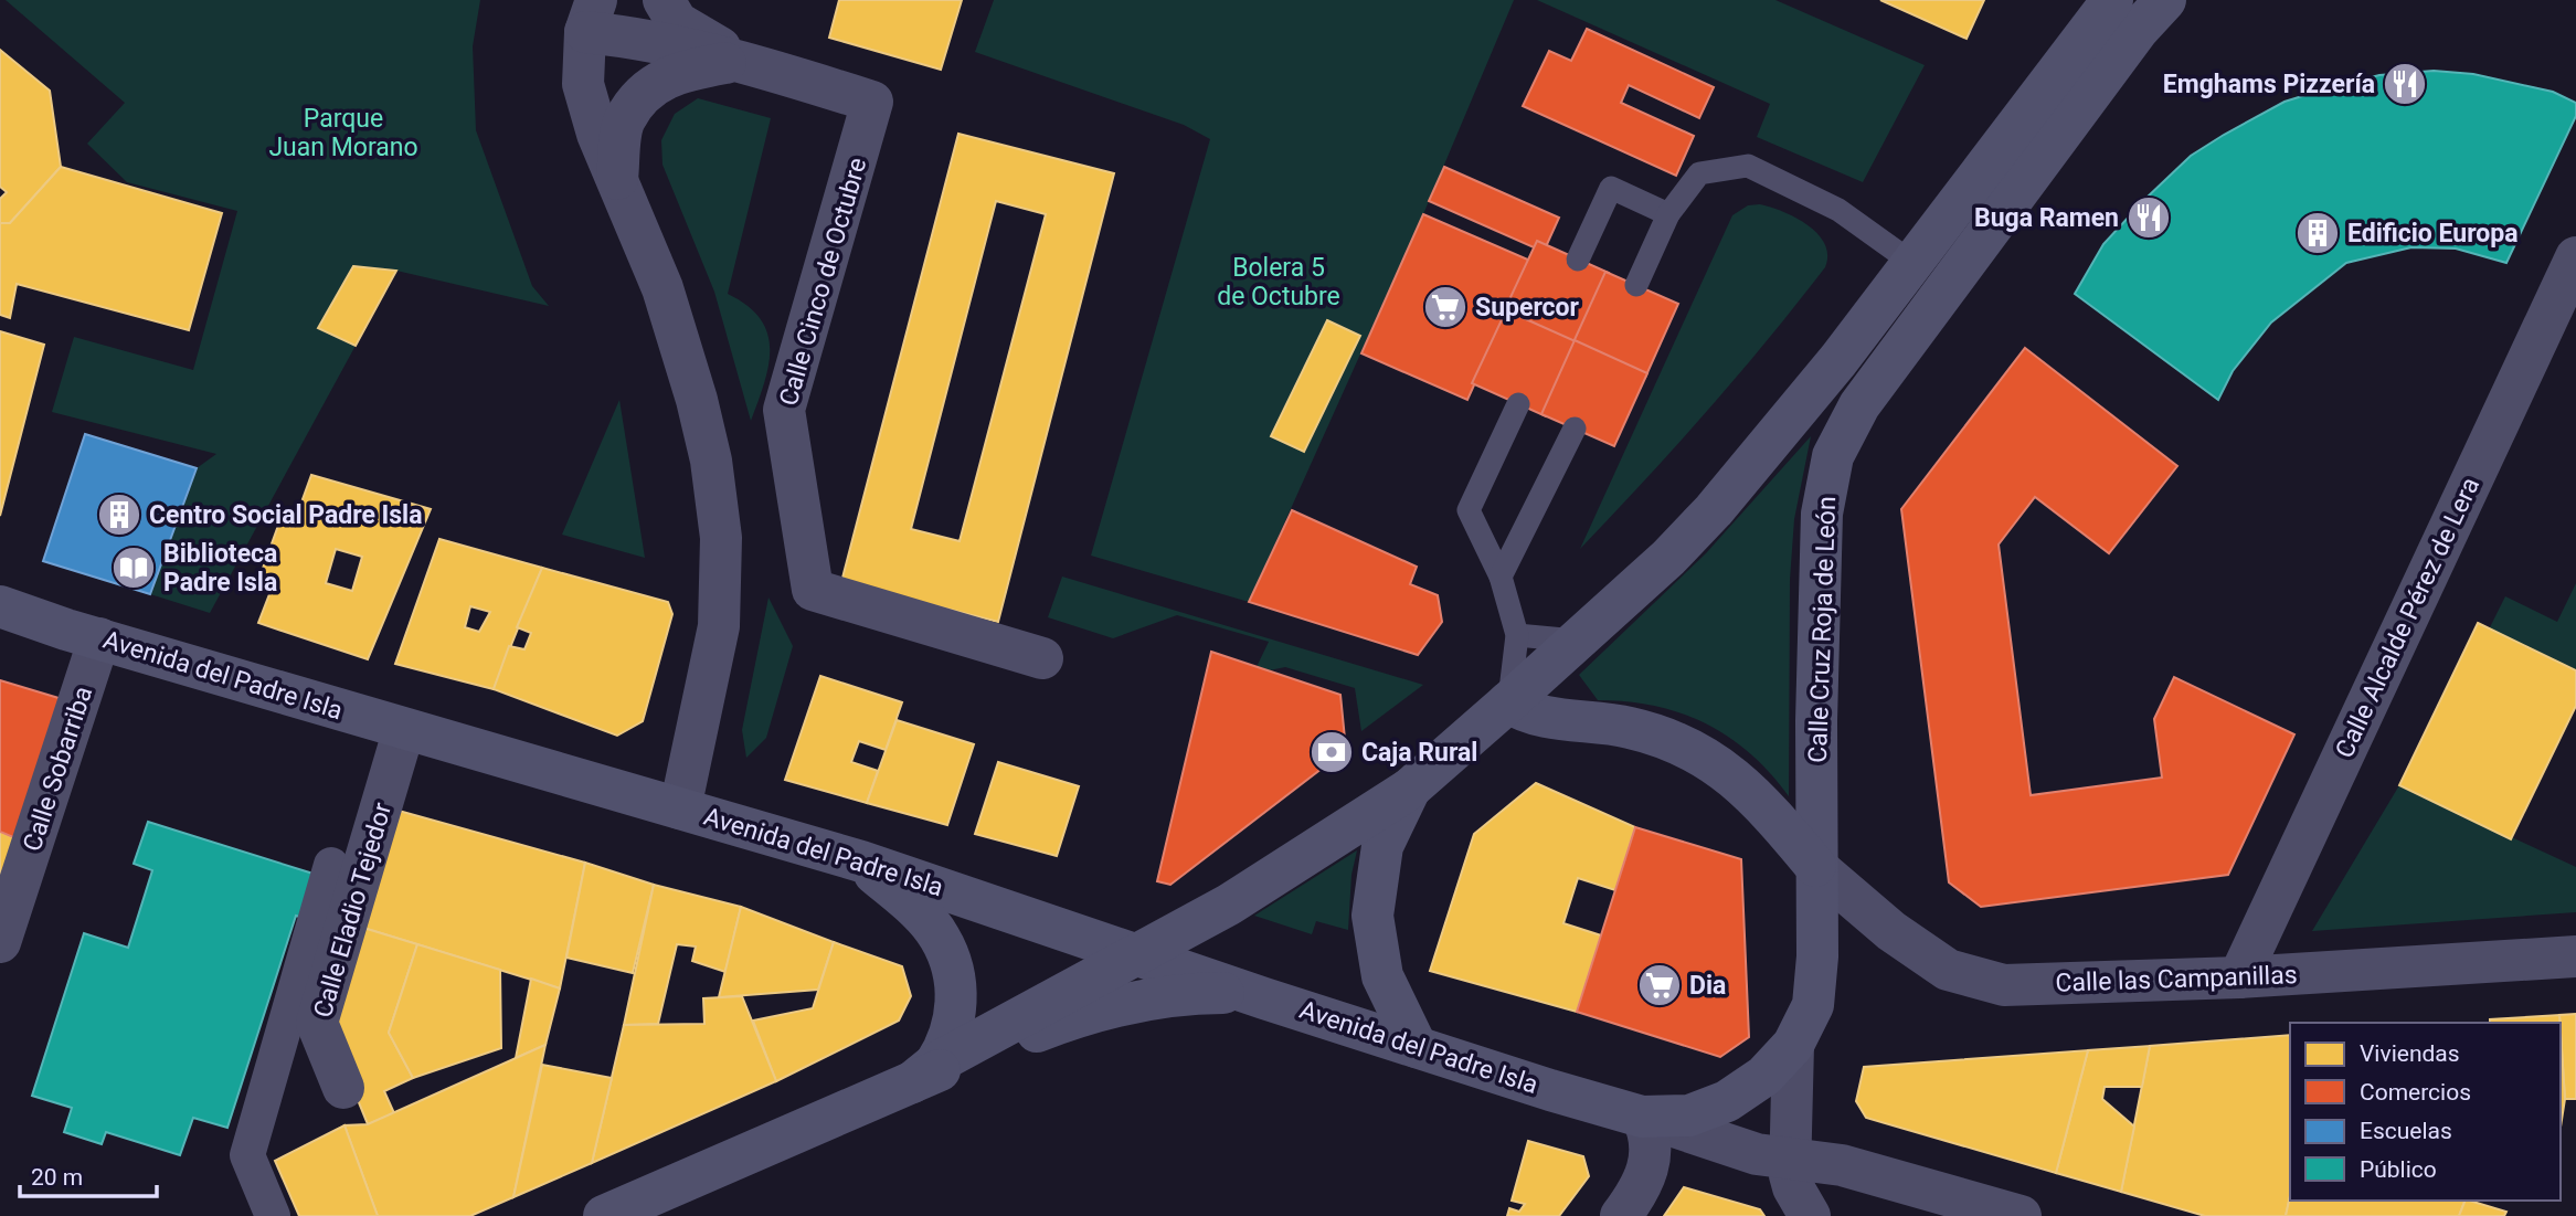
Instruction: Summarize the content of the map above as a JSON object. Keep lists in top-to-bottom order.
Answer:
{
  "streets": {
    "main road": ["Calle Cruz Roja de León", "Avenida del Padre Isla"],
    "street": [
      "Calle Cinco de Octubre",
      "Calle Alcalde Pérez de Lera",
      "Calle Sobarriba",
      "Calle Eladio Tejedor",
      "Calle las Campanillas"
    ]
  },
  "crossings": [
    ["Calle Cinco de Octubre", "Avenida del Padre Isla"],
    ["Calle Alcalde Pérez de Lera", "Calle las Campanillas"],
    ["Calle Cruz Roja de León", "Avenida del Padre Isla"],
    ["Calle Cruz Roja de León", "Calle las Campanillas"],
    ["Avenida del Padre Isla", "Calle Sobarriba"],
    ["Avenida del Padre Isla", "Calle Eladio Tejedor"]
  ],
  "parks": ["Parque Juan Morano", "Bolera 5 de Octubre"],
  "places": {
    "restaurant": ["Emghams Pizzería", "Buga Ramen"],
    "building": ["Edificio Europa", "Centro Social Padre Isla"],
    "supermarket": ["Supercor", "Dia"],
    "library": ["Biblioteca Padre Isla"],
    "bank": ["Caja Rural"]
  },
  "legend": [
    "Viviendas",
    "Comercios",
    "Escuelas",
    "Público"
  ],
  "scale_bar": "20 m"
}
